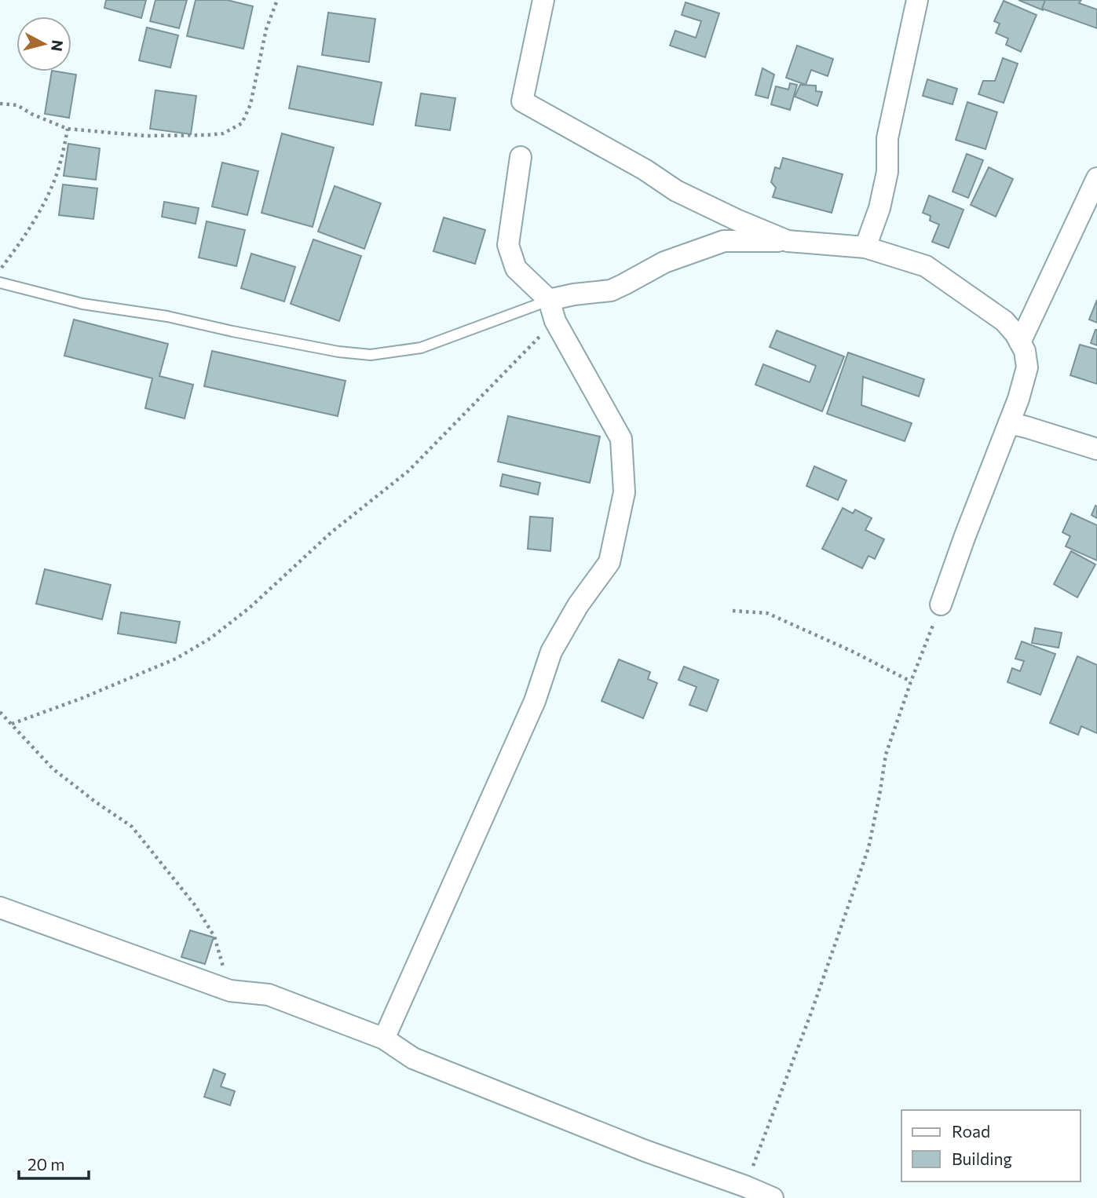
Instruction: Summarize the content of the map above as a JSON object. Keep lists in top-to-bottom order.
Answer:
{
  "legend": ["Road", "Building"],
  "scale_bar": "20 m",
  "north": "right"
}
